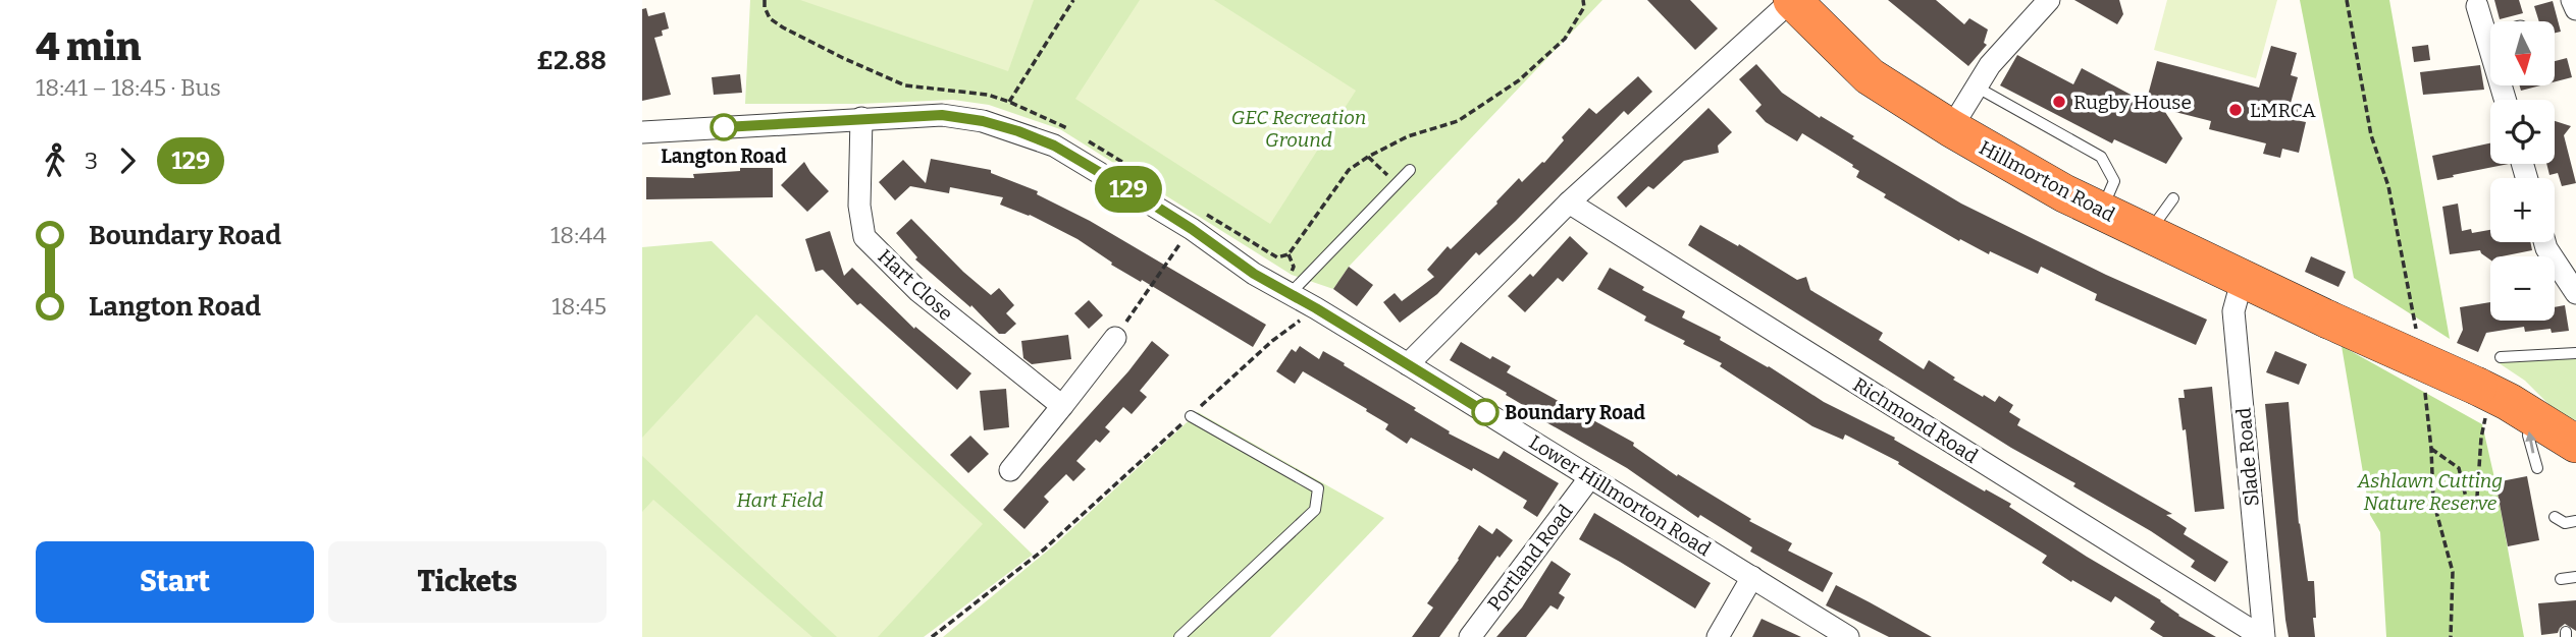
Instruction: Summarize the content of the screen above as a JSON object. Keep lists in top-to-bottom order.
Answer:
{
  "streets": {
    "highway": ["Hillmorton Road"],
    "street": [
      "Hart Close",
      "Richmond Road",
      "Slade Road",
      "Lower Hillmorton Road",
      "Portland Road"
    ]
  },
  "crossings": [
    ["Hillmorton Road", "Slade Road"],
    ["Hart Close", "Lower Hillmorton Road"],
    ["Richmond Road", "Slade Road"],
    ["Lower Hillmorton Road", "Portland Road"]
  ],
  "parks": ["GEC Recreation Ground", "Ashlawn Cutting Nature Reserve", "Hart Field"],
  "places": [
    "Rugby House",
    "LMRCA",
    "Langton Road",
    "Boundary Road"
  ],
  "lines": ["bus line 129"],
  "north": "bottom",
  "page": {
    "heading": ["4 min", "18:41 – 18:45 · Bus", "£2.88"],
    "on_map": "129",
    "map_buttons": ["+", "−"],
    "legs": ["3", "129"],
    "list": [
      {
        "name": "Boundary Road",
        "value": "18:44"
      },
      {
        "name": "Langton Road",
        "value": "18:45"
      }
    ],
    "buttons": ["Start", "Tickets"]
  }
}
